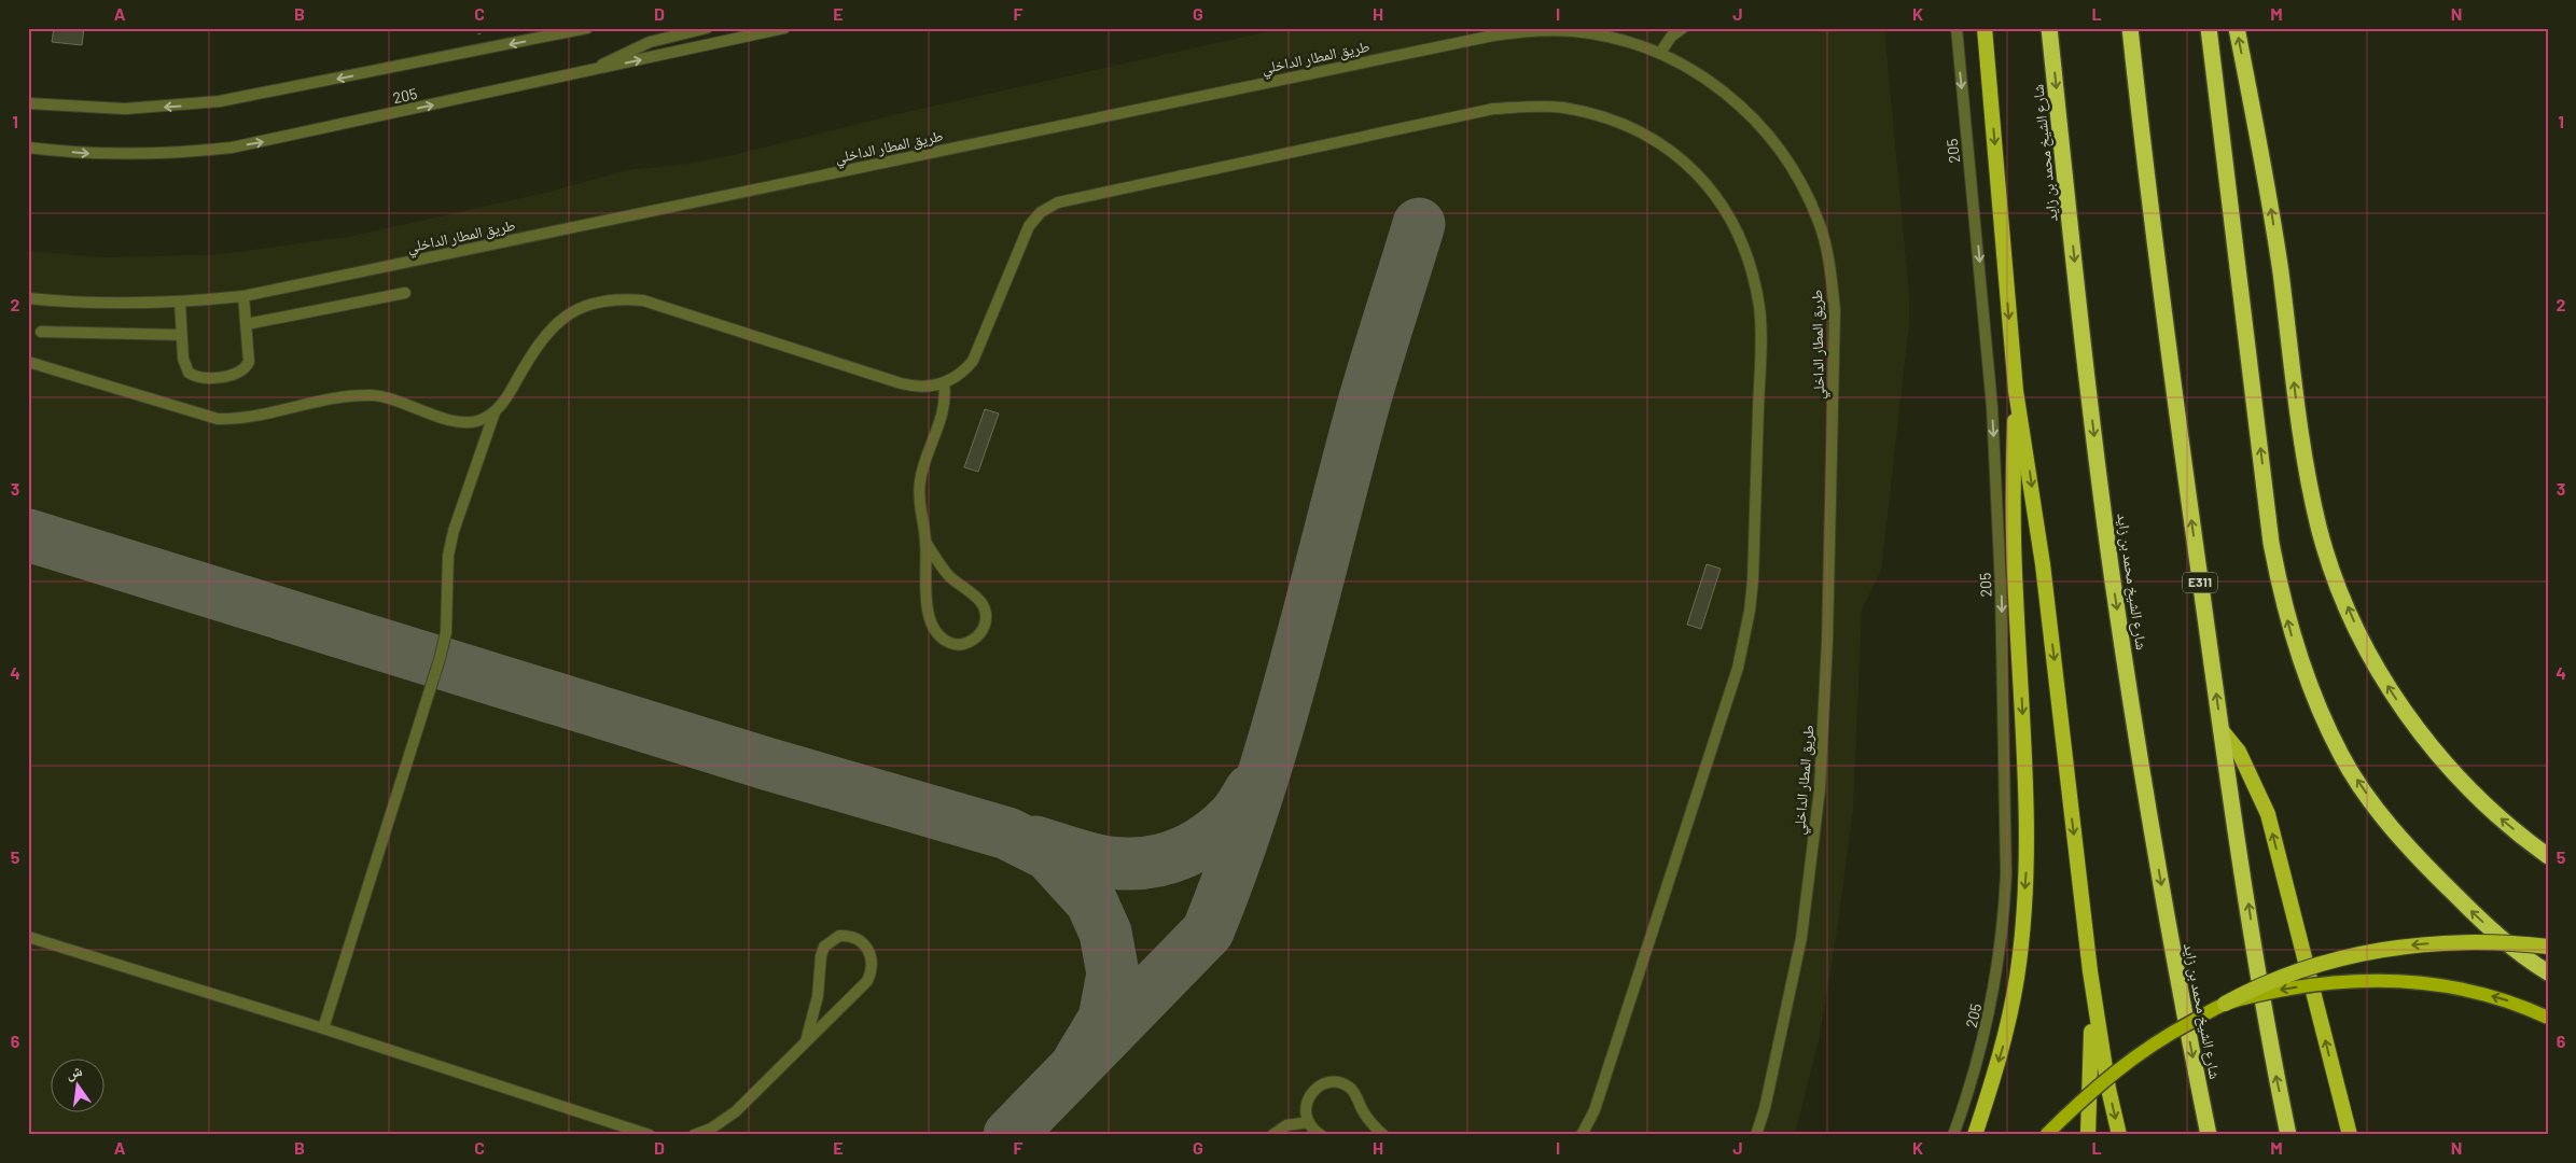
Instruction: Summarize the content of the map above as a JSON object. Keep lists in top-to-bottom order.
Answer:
{
  "streets": {
    "highway": ["شارع الشيخ محمد بن زايد", "E311"],
    "street": ["طريق المطار الداخلي", "205"]
  },
  "north": "top",
  "grid": {
    "columns": [
      "A",
      "B",
      "C",
      "D",
      "E",
      "F",
      "G",
      "H",
      "I",
      "J",
      "K",
      "L",
      "M",
      "N"
    ],
    "rows": [
      "1",
      "2",
      "3",
      "4",
      "5",
      "6"
    ]
  }
}
